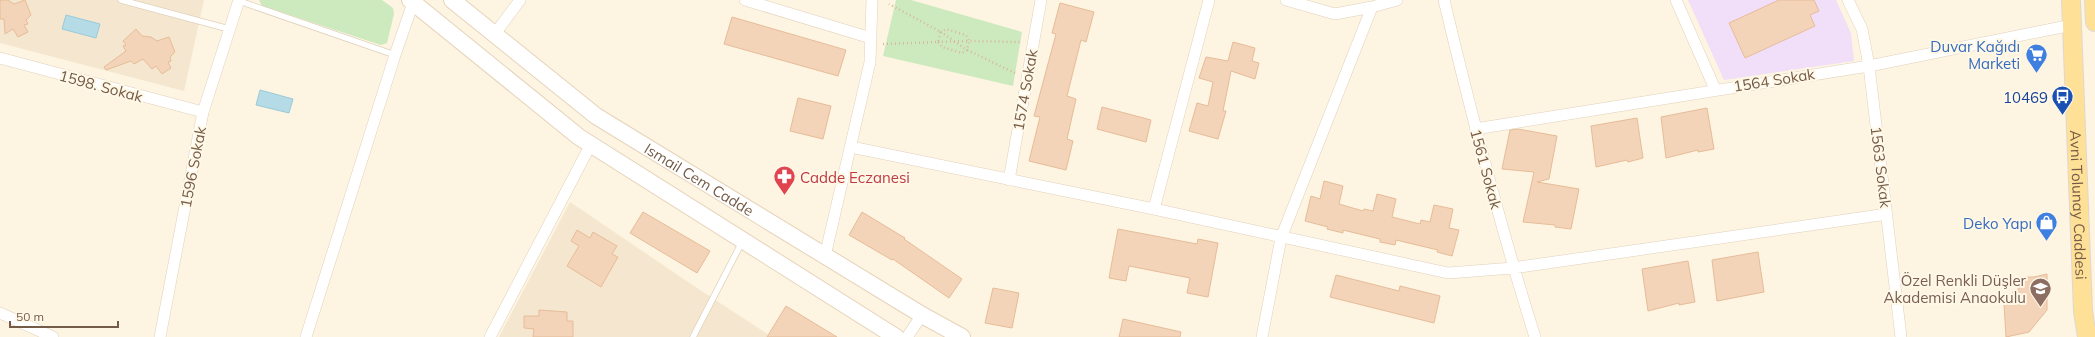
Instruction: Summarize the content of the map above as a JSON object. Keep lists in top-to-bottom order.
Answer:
{
  "streets": {
    "main road": ["Ismail Cem Cadde", "Avni Tolunay Caddesi"],
    "street": [
      "1564 Sokak",
      "1598. Sokak",
      "1574 Sokak",
      "1596 Sokak",
      "1563 Sokak",
      "1561 Sokak"
    ]
  },
  "crossings": [
    ["1564 Sokak", "1563 Sokak"],
    ["1564 Sokak", "1561 Sokak"],
    ["1564 Sokak", "Avni Tolunay Caddesi"],
    ["1598. Sokak", "1596 Sokak"]
  ],
  "places": {
    "supermarket": ["Duvar Kağıdı Marketi"],
    "bus stop": ["10469"],
    "pharmacy": ["Cadde Eczanesi"],
    "shop": ["Deko Yapı"],
    "school or university": ["Özel Renkli Düşler Akademisi Anaokulu"]
  },
  "scale_bar": "50 m"
}
